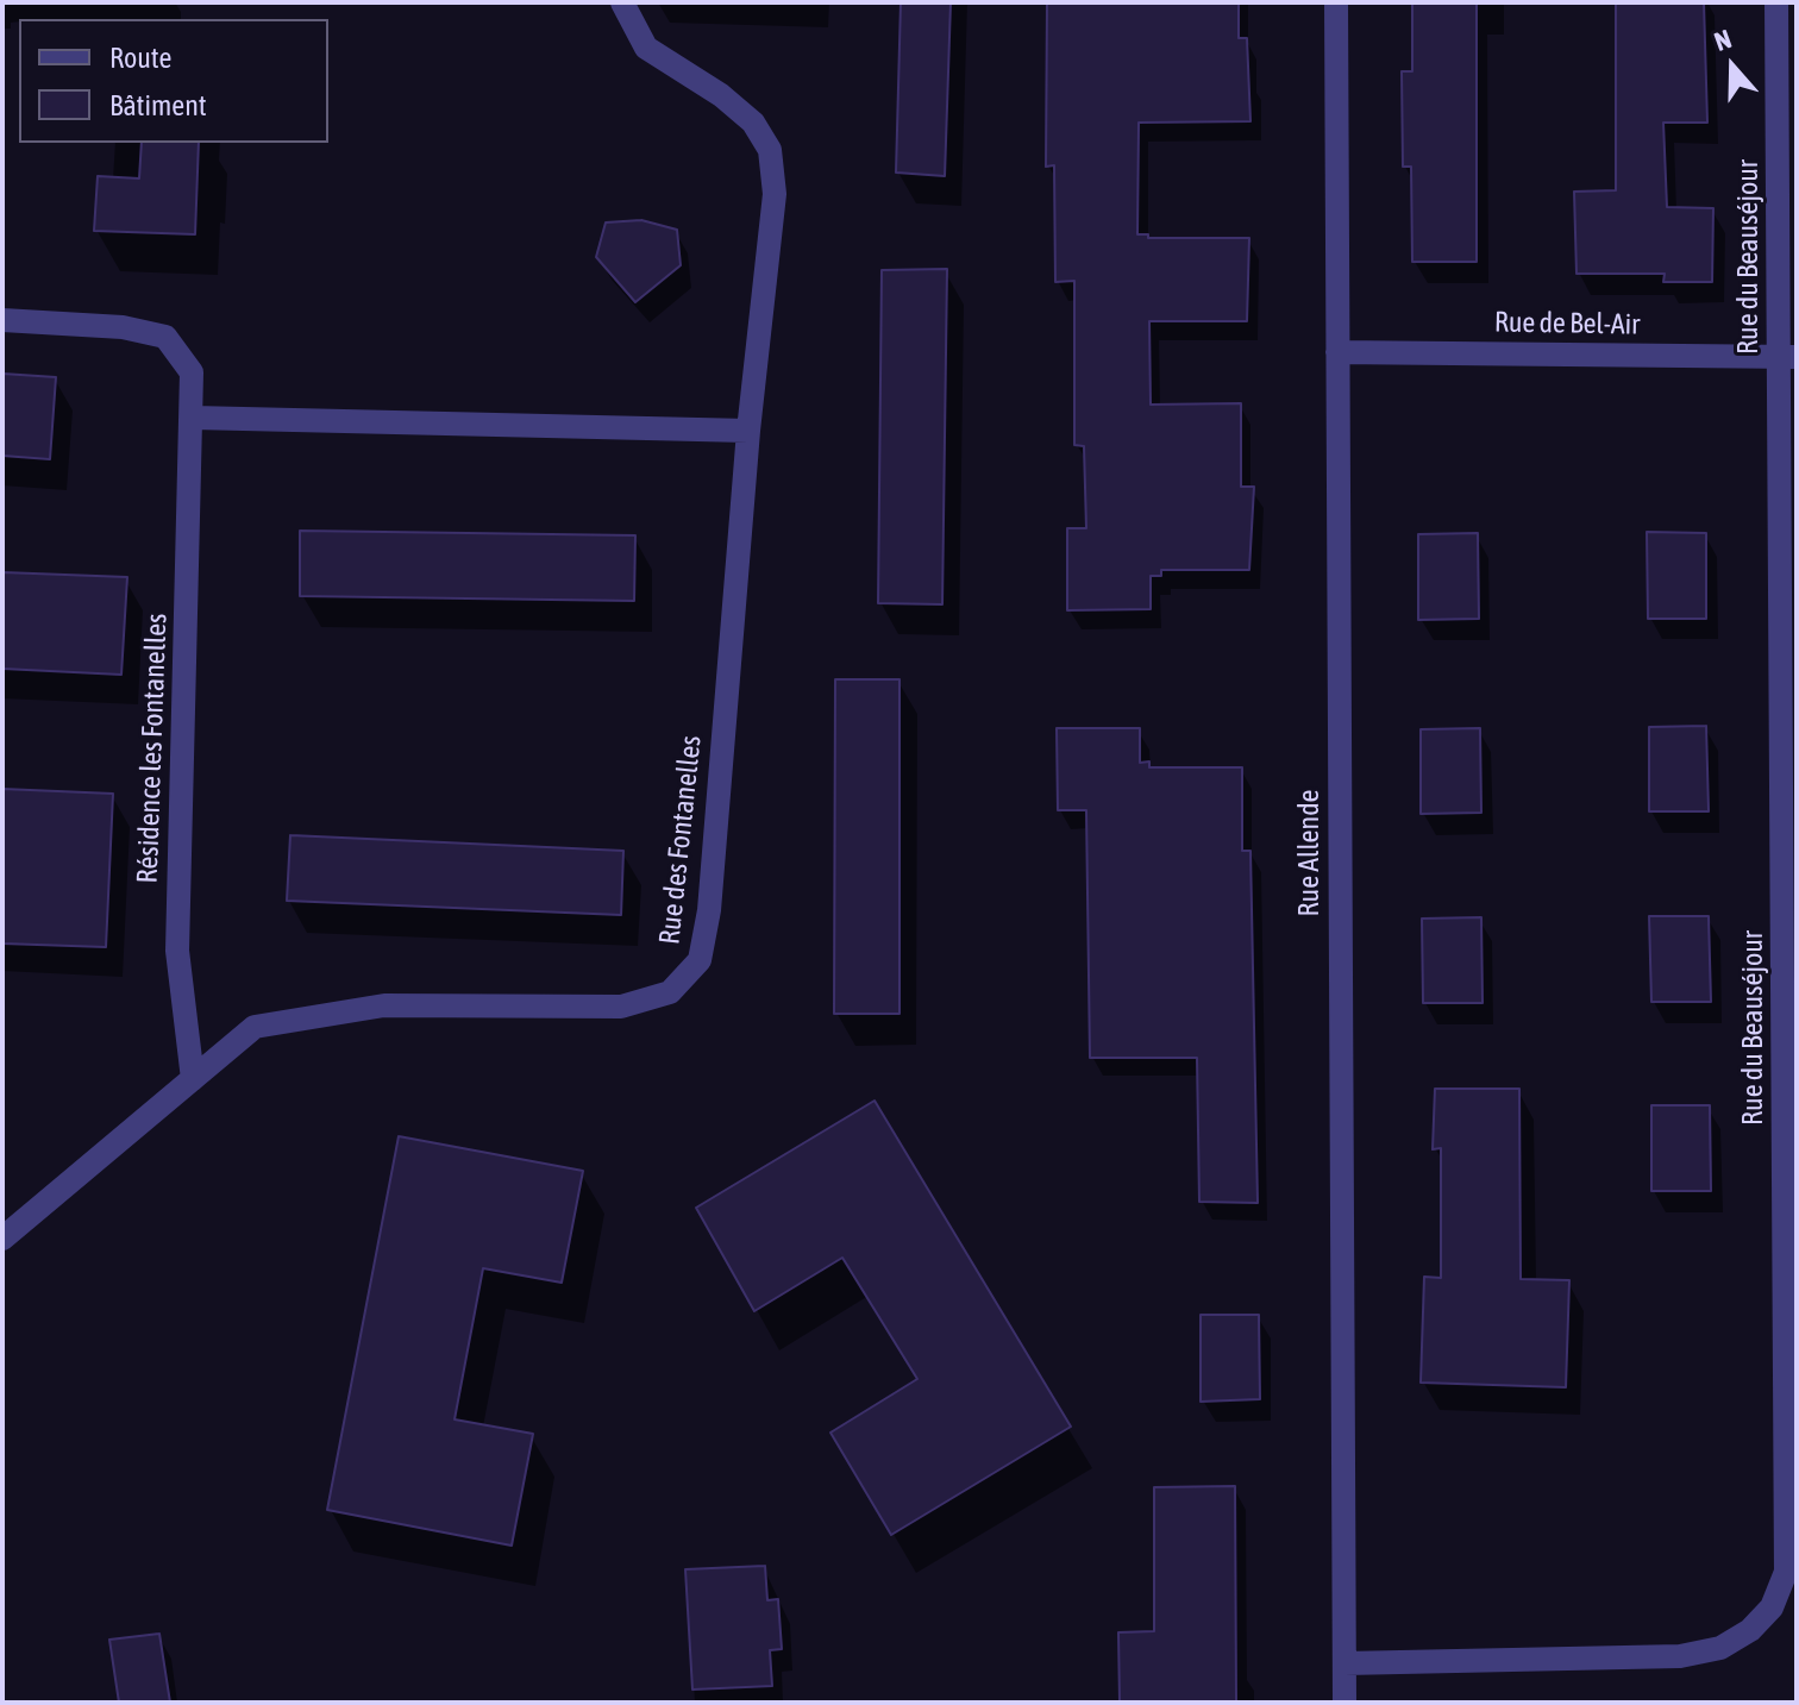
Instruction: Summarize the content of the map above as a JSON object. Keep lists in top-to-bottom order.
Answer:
{
  "streets": {
    "street": [
      "Rue du Beauséjour",
      "Rue de Bel-Air",
      "Résidence les Fontanelles",
      "Rue des Fontanelles",
      "Rue Allende"
    ]
  },
  "crossings": [
    ["Rue du Beauséjour", "Rue de Bel-Air"],
    ["Rue du Beauséjour", "Rue Allende"],
    ["Rue de Bel-Air", "Rue Allende"],
    ["Résidence les Fontanelles", "Rue des Fontanelles"]
  ],
  "legend": ["Route", "Bâtiment"],
  "north": "top"
}
